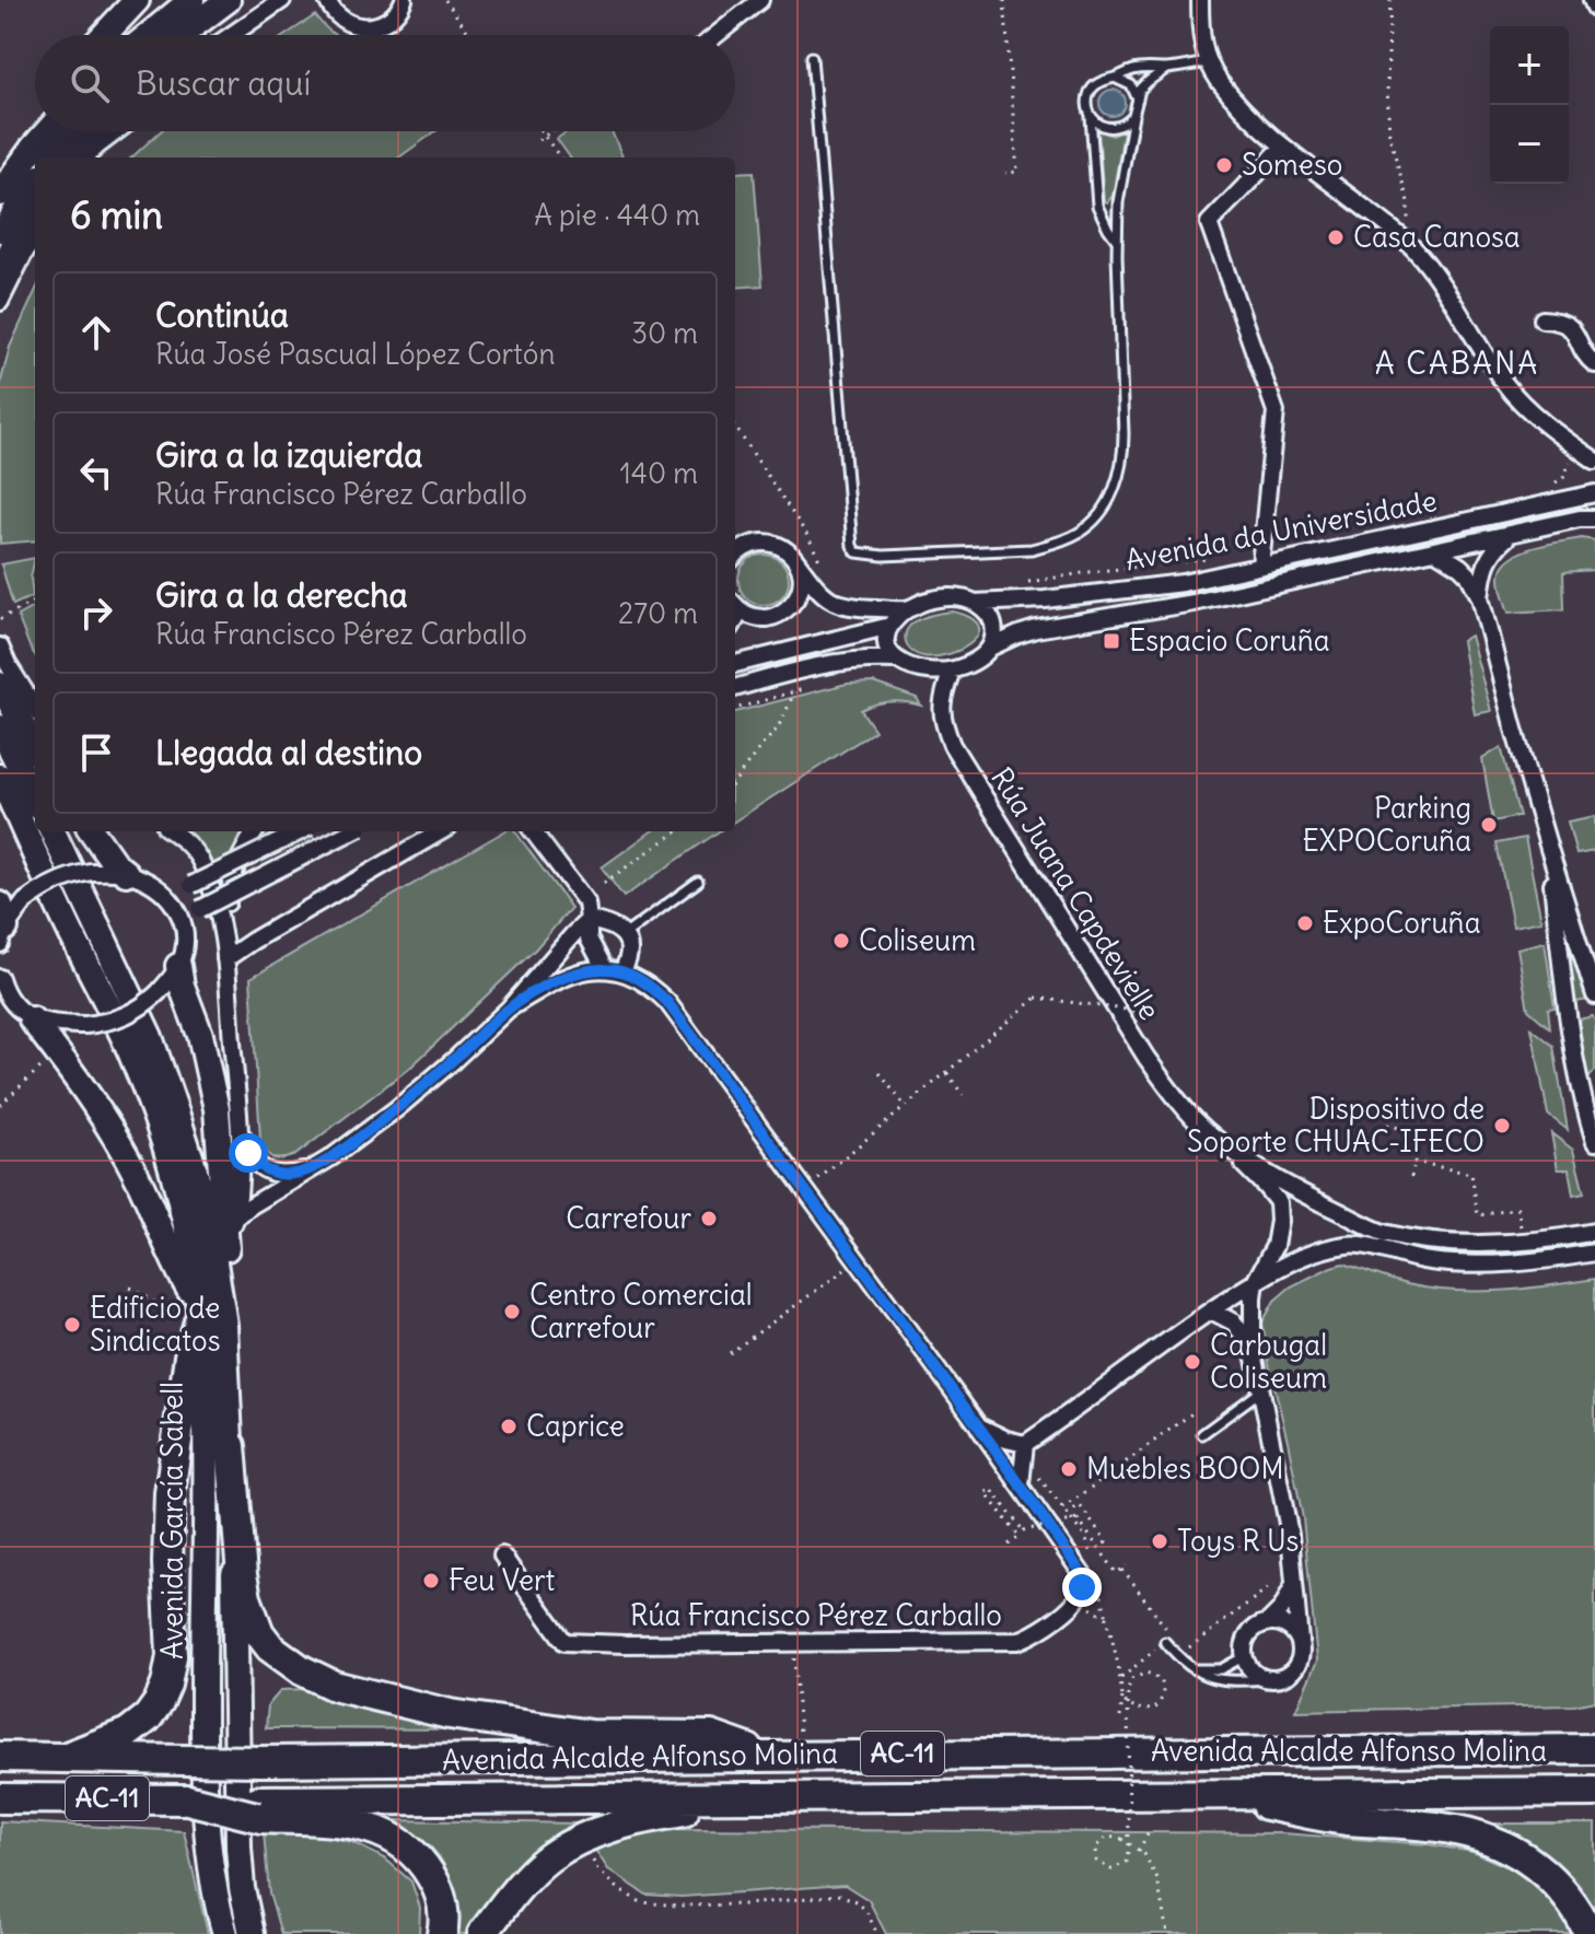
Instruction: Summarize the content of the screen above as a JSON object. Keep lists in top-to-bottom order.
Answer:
{
  "streets": {
    "highway": ["Avenida Alcalde Alfonso Molina", "AC-11"],
    "main road": ["Avenida García Sabell"],
    "street": ["Avenida da Universidade", "Rúa Juana Capdevielle", "Rúa Francisco Pérez Carballo"]
  },
  "crossings": [
    ["Avenida da Universidade", "Rúa Juana Capdevielle"],
    ["Avenida Alcalde Alfonso Molina", "AC-11"]
  ],
  "districts": ["A CABANA"],
  "places": {
    "other": [
      "Someso",
      "Casa Canosa",
      "Parking EXPOCoruña",
      "ExpoCoruña",
      "Coliseum",
      "Dispositivo de Soporte CHUAC-IFECO",
      "Carrefour",
      "Centro Comercial Carrefour",
      "Edificio de Sindicatos",
      "Carbugal Coliseum",
      "Caprice",
      "Muebles BOOM",
      "Toys R Us",
      "Feu Vert"
    ],
    "transit": ["Espacio Coruña"]
  },
  "page": {
    "map_buttons": ["+", "−"],
    "search": "Buscar aquí",
    "heading": ["6 min", "A pie · 440 m"],
    "list": [
      ["Continúa", "Rúa José Pascual López Cortón", "30 m"],
      ["Gira a la izquierda", "Rúa Francisco Pérez Carballo", "140 m"],
      ["Gira a la derecha", "Rúa Francisco Pérez Carballo", "270 m"],
      "Llegada al destino"
    ]
  }
}
